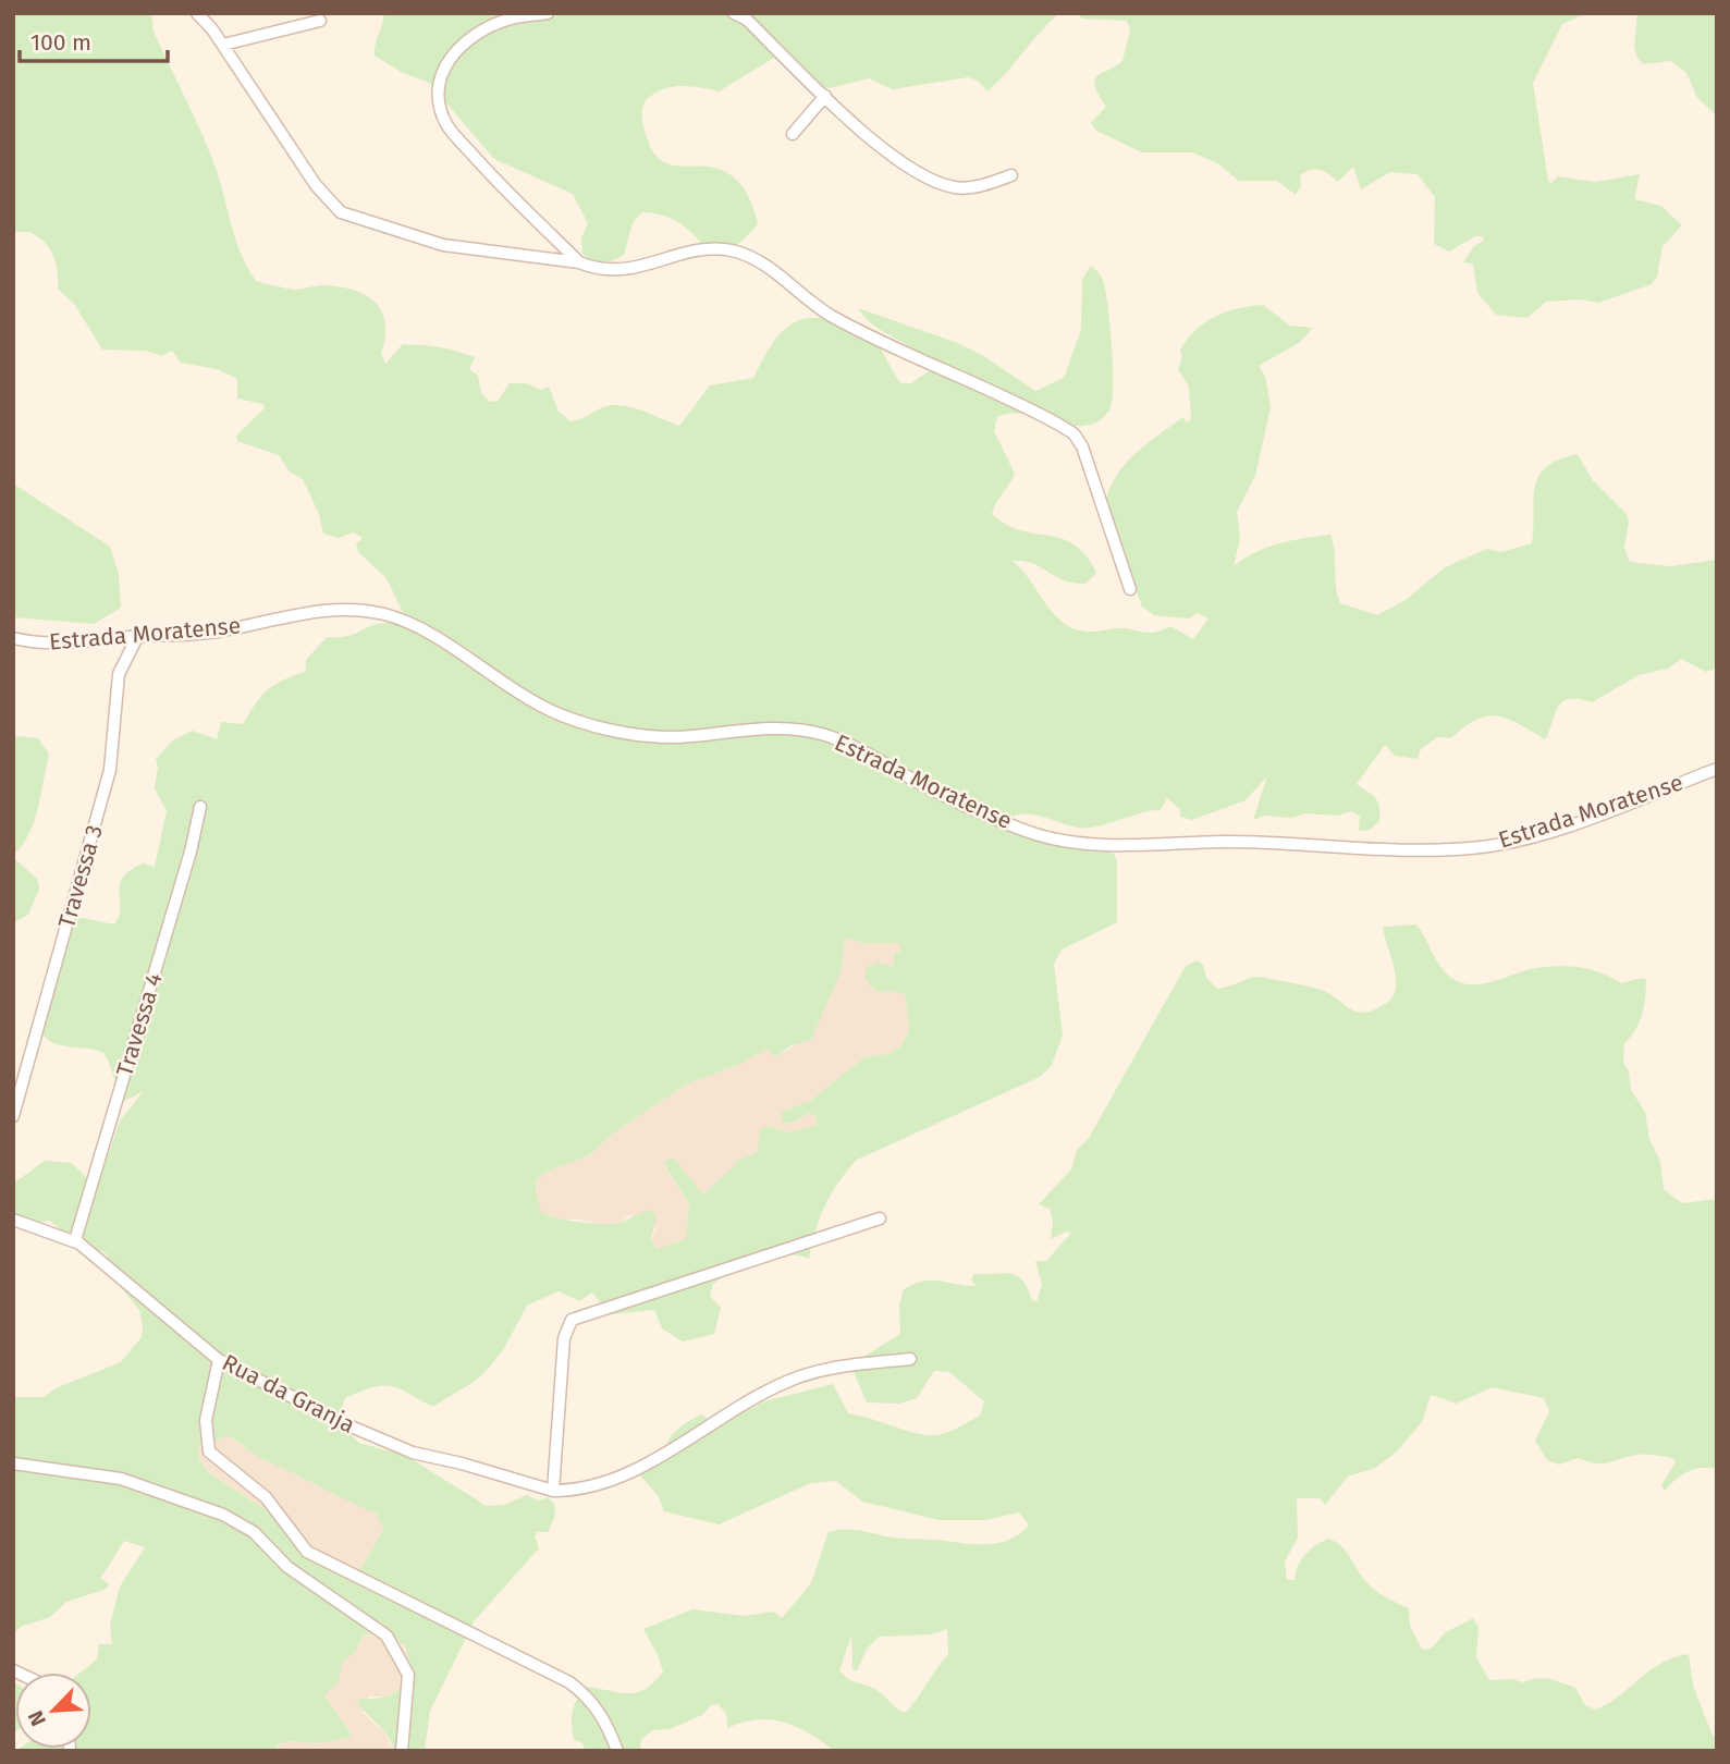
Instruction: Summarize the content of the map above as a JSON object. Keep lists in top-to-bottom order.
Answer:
{
  "streets": {
    "street": [
      "Estrada Moratense",
      "Travessa 3",
      "Travessa 4",
      "Rua da Granja"
    ]
  },
  "crossings": [
    ["Estrada Moratense", "Travessa 3"],
    ["Travessa 4", "Rua da Granja"]
  ],
  "scale_bar": "100 m",
  "north": "bottom left"
}
